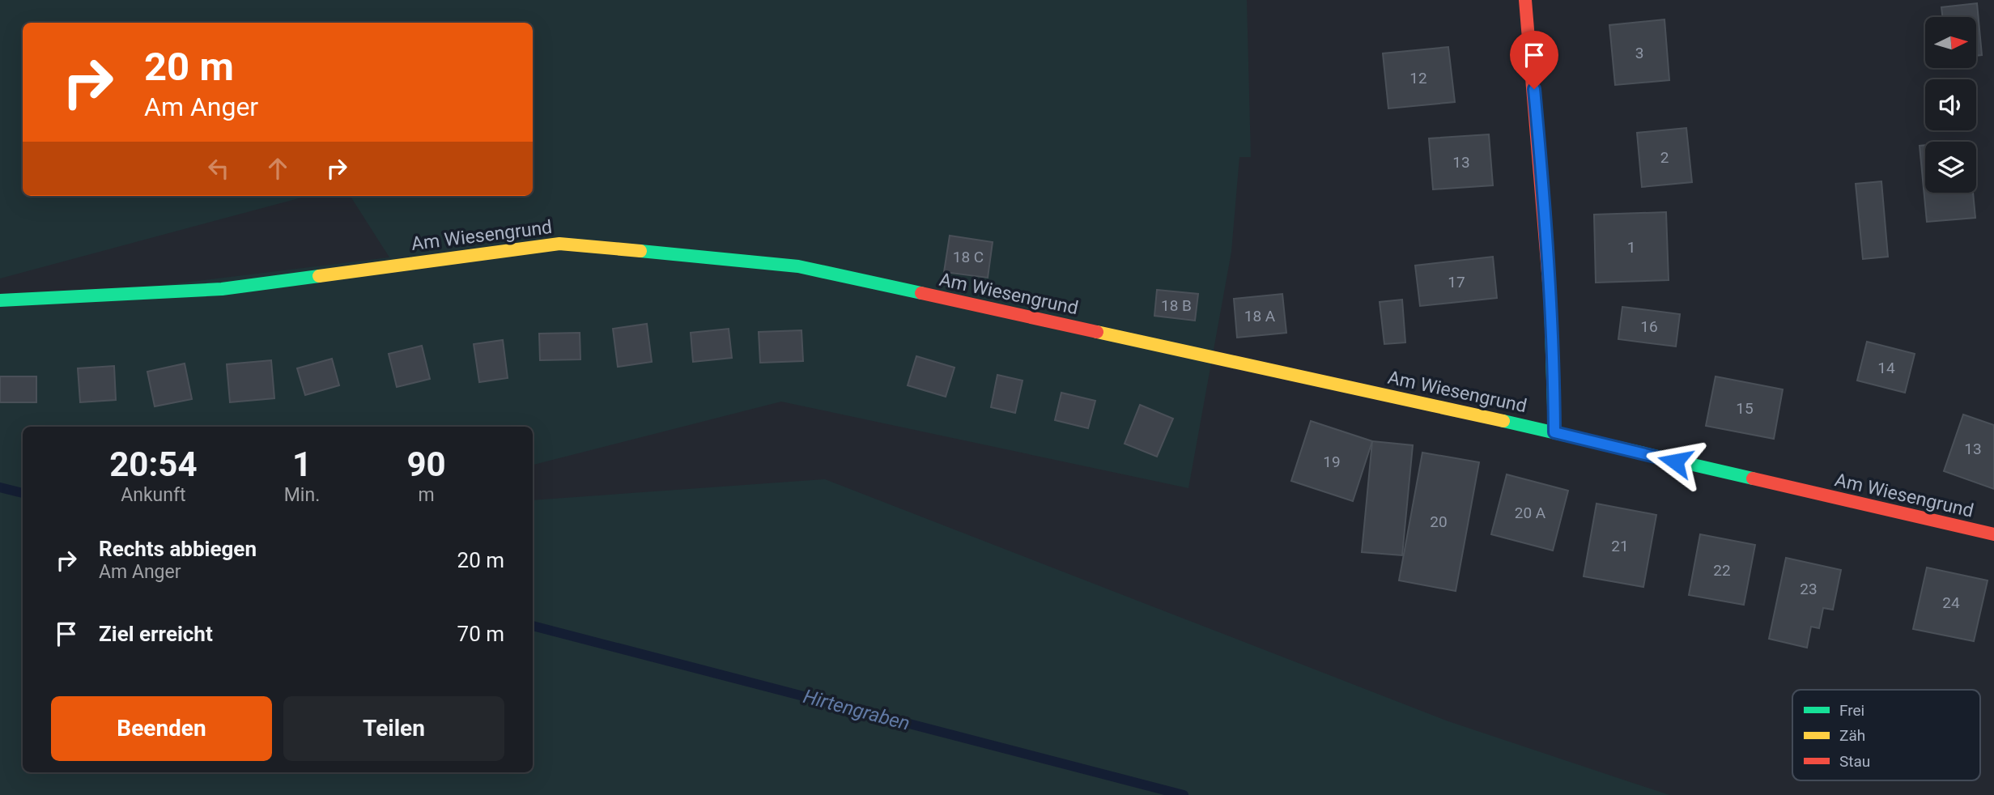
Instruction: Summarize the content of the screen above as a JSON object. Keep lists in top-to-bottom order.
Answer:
{
  "streets": {
    "street": ["Am Wiesengrund"]
  },
  "water": ["Hirtengraben"],
  "house_numbers": [
    "3",
    "12",
    "2",
    "13",
    "1",
    "18 C",
    "17",
    "18 B",
    "18 A",
    "16",
    "14",
    "15",
    "13",
    "19",
    "20 A",
    "20",
    "21",
    "22",
    "23",
    "24"
  ],
  "legend": ["Frei", "Zäh", "Stau"],
  "north": "right",
  "page": {
    "turn": ["20 m", "Am Anger"],
    "eta": [
      "20:54",
      "Ankunft",
      "1",
      "Min.",
      "90",
      "m"
    ],
    "list": [
      {
        "name": "Rechts abbiegen",
        "note": "Am Anger",
        "value": "20 m"
      },
      {
        "name": "Ziel erreicht",
        "value": "70 m"
      }
    ],
    "buttons": ["Beenden", "Teilen"]
  }
}
